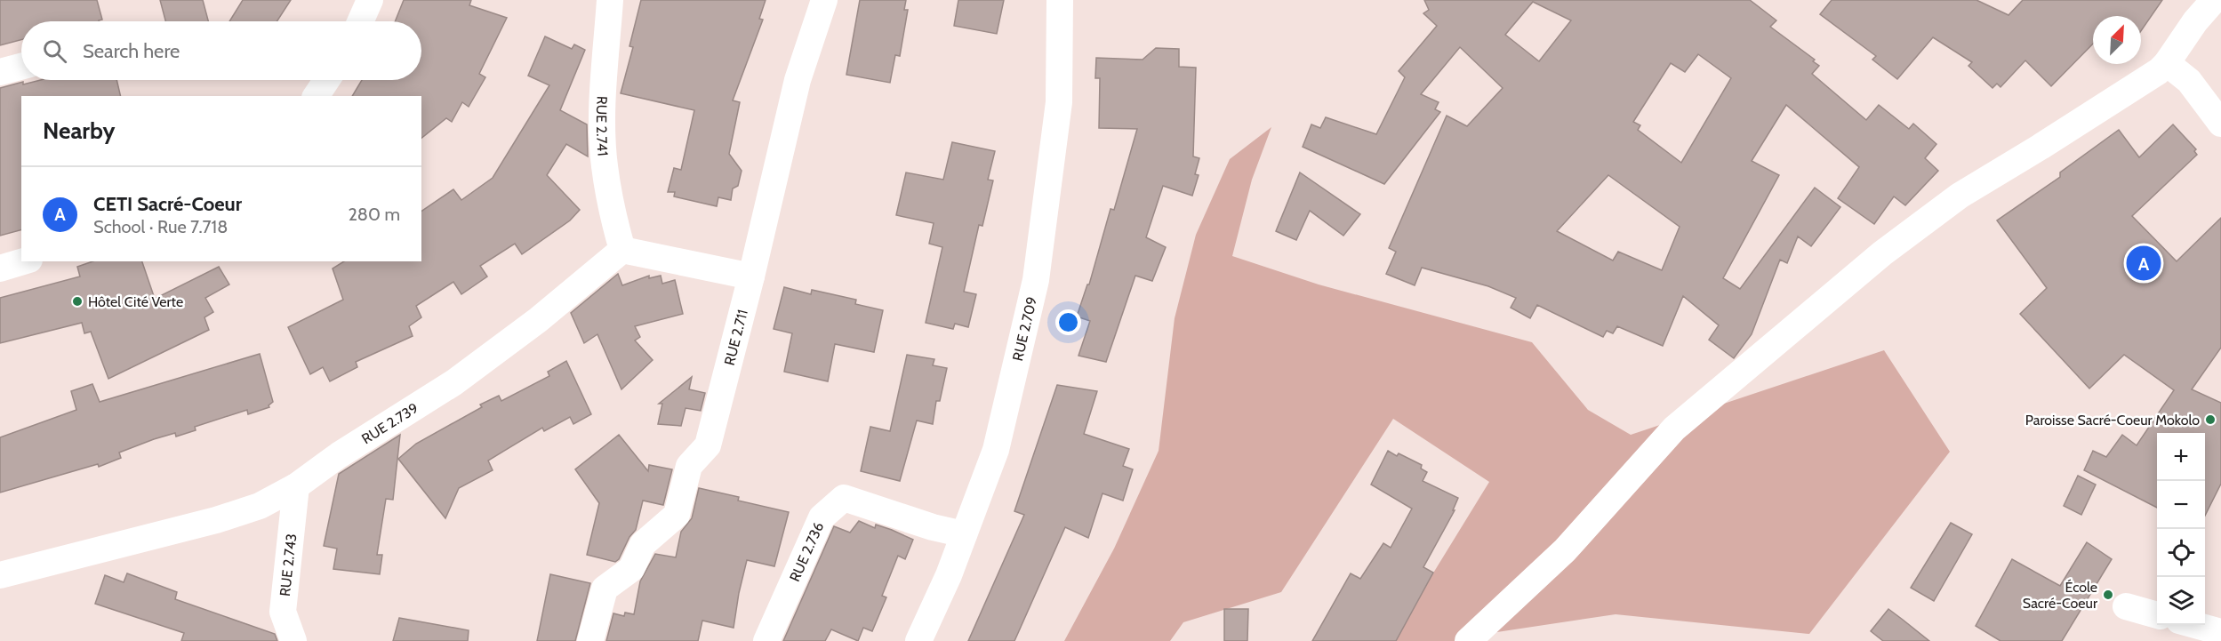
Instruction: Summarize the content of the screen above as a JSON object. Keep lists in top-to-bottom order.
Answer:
{
  "streets": {
    "street": [
      "RUE 2.741",
      "RUE 2.709",
      "RUE 2.711",
      "RUE 2.739",
      "RUE 2.736",
      "RUE 2.743"
    ]
  },
  "crossings": [
    ["RUE 2.741", "RUE 2.739"],
    ["RUE 2.709", "RUE 2.736"],
    ["RUE 2.739", "RUE 2.743"]
  ],
  "places": ["Hôtel Cité Verte", "Paroisse Sacré-Coeur Mokolo", "École Sacré-Coeur"],
  "north": "top right",
  "page": {
    "search": "Search here",
    "heading": "Nearby",
    "list": [
      {
        "mark": "A",
        "name": "CETI Sacré-Coeur",
        "note": "School · Rue 7.718",
        "value": "280 m"
      }
    ],
    "pins": "A",
    "map_buttons": ["+", "−"]
  }
}
